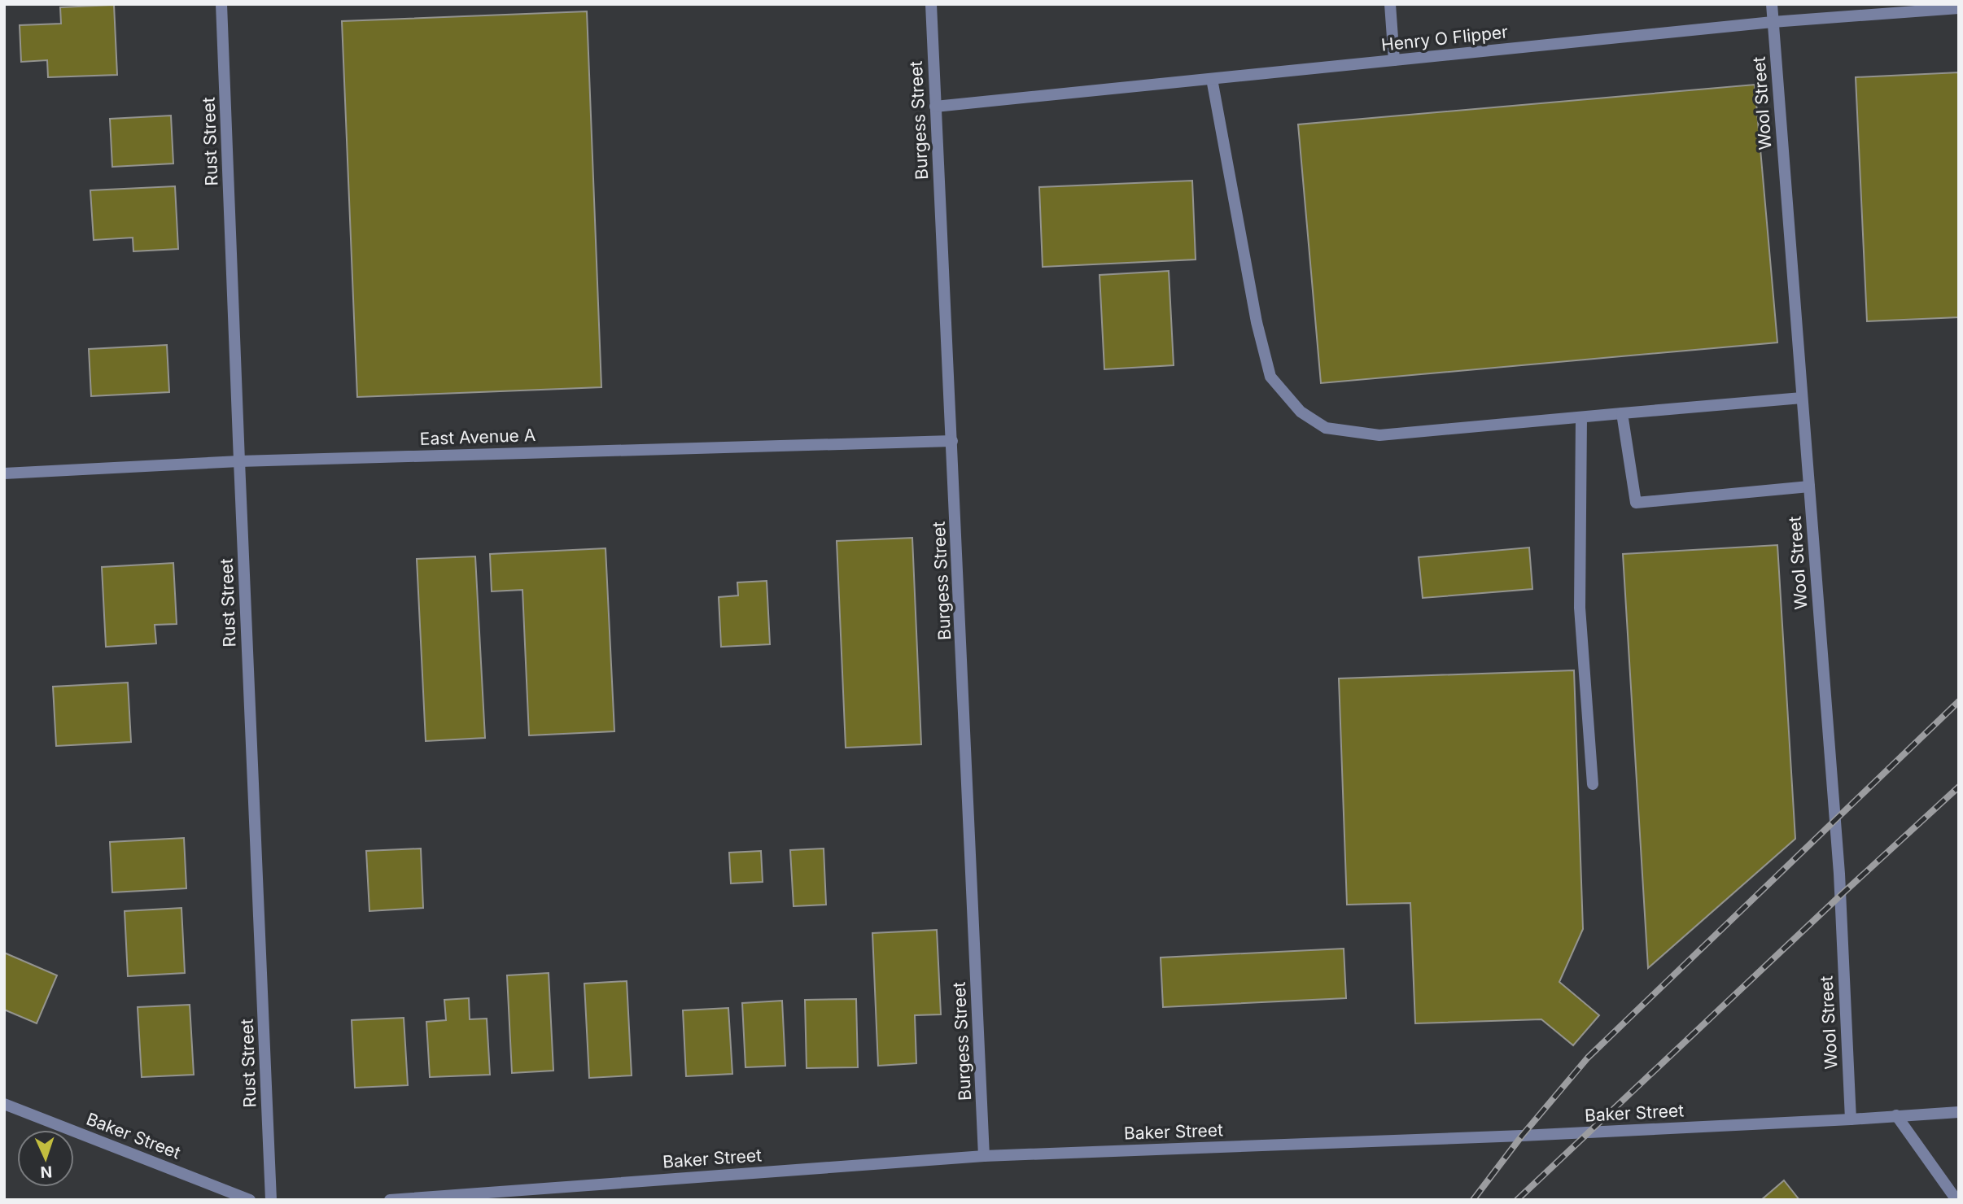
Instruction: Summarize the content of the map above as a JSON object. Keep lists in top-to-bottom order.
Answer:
{
  "streets": {
    "street": [
      "Henry O Flipper",
      "Wool Street",
      "Burgess Street",
      "Rust Street",
      "East Avenue A",
      "Baker Street"
    ]
  },
  "crossings": [
    ["Henry O Flipper", "Wool Street"],
    ["Henry O Flipper", "Burgess Street"],
    ["Wool Street", "Baker Street"],
    ["Burgess Street", "East Avenue A"],
    ["Burgess Street", "Baker Street"],
    ["Rust Street", "East Avenue A"]
  ],
  "north": "bottom"
}
